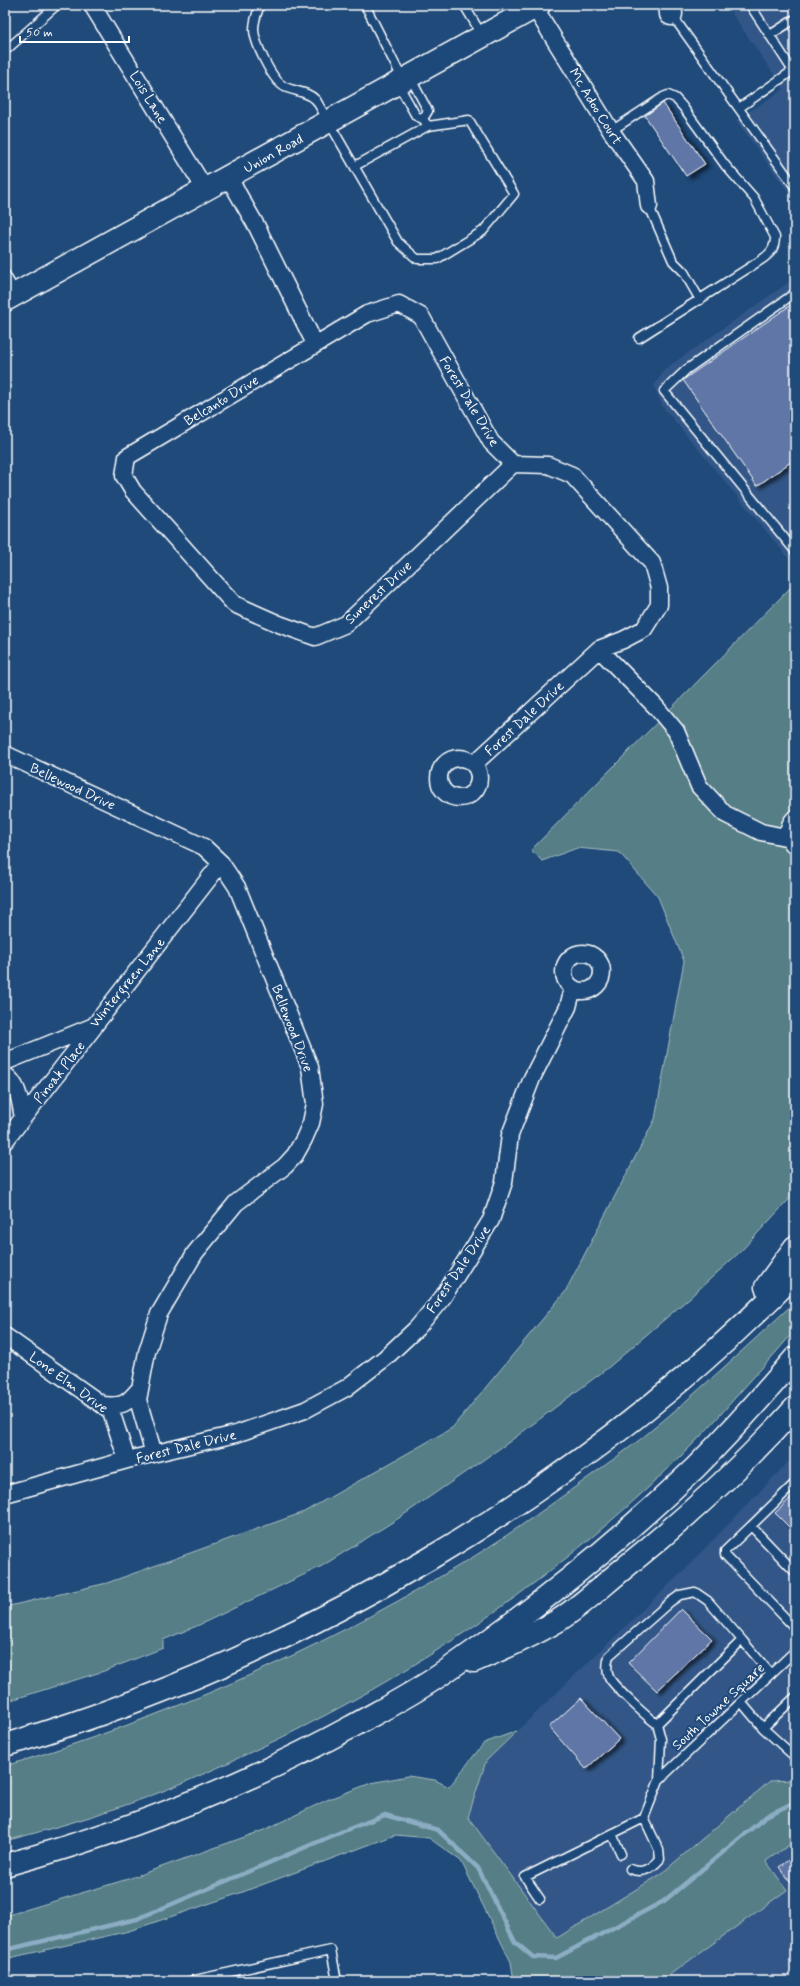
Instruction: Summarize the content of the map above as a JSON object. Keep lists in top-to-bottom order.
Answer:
{
  "streets": {
    "main road": ["Union Road"],
    "street": [
      "Lois Lane",
      "Mc Adoo Court",
      "Belcanto Drive",
      "Forest Dale Drive",
      "Sunerest Drive",
      "Bellewood Drive",
      "Wintergreen Lane",
      "Pinoak Place",
      "Lone Elm Drive"
    ],
    "lane": ["South Towne Square"]
  },
  "crossings": [
    ["Lois Lane", "Union Road"],
    ["Mc Adoo Court", "Union Road"],
    ["Belcanto Drive", "Forest Dale Drive"],
    ["Belcanto Drive", "Sunerest Drive"],
    ["Forest Dale Drive", "Sunerest Drive"],
    ["Forest Dale Drive", "Bellewood Drive"],
    ["Forest Dale Drive", "Lone Elm Drive"],
    ["Bellewood Drive", "Wintergreen Lane"],
    ["Wintergreen Lane", "Pinoak Place"]
  ],
  "scale_bar": "50 m"
}
